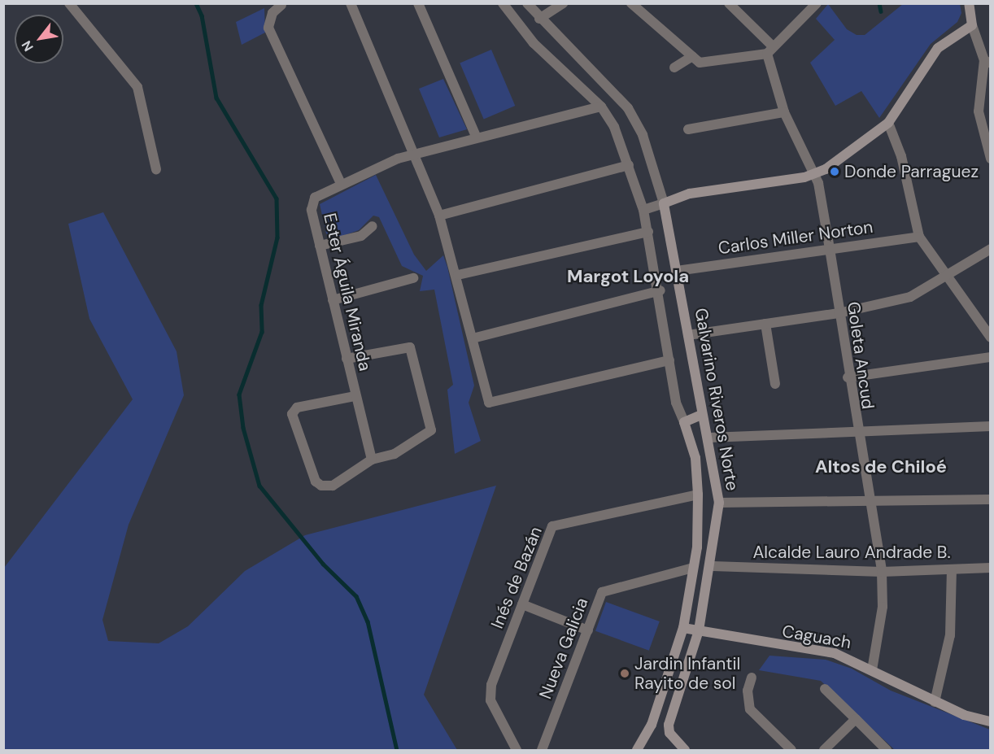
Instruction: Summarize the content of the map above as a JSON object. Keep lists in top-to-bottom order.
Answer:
{
  "streets": {
    "street": [
      "Carlos Miller Norton",
      "Ester Águila Miranda",
      "Goleta Ancud",
      "Galvarino Riveros Norte",
      "Alcalde Lauro Andrade B.",
      "Inés de Bazán",
      "Caguach",
      "Nueva Galicia"
    ]
  },
  "crossings": [
    ["Carlos Miller Norton", "Goleta Ancud"],
    ["Carlos Miller Norton", "Galvarino Riveros Norte"],
    ["Goleta Ancud", "Alcalde Lauro Andrade B."],
    ["Goleta Ancud", "Caguach"],
    ["Galvarino Riveros Norte", "Alcalde Lauro Andrade B."],
    ["Galvarino Riveros Norte", "Caguach"]
  ],
  "districts": ["Margot Loyola", "Altos de Chiloé"],
  "places": ["Donde Parraguez", "Jardin Infantil Rayito de sol"],
  "north": "bottom left"
}
